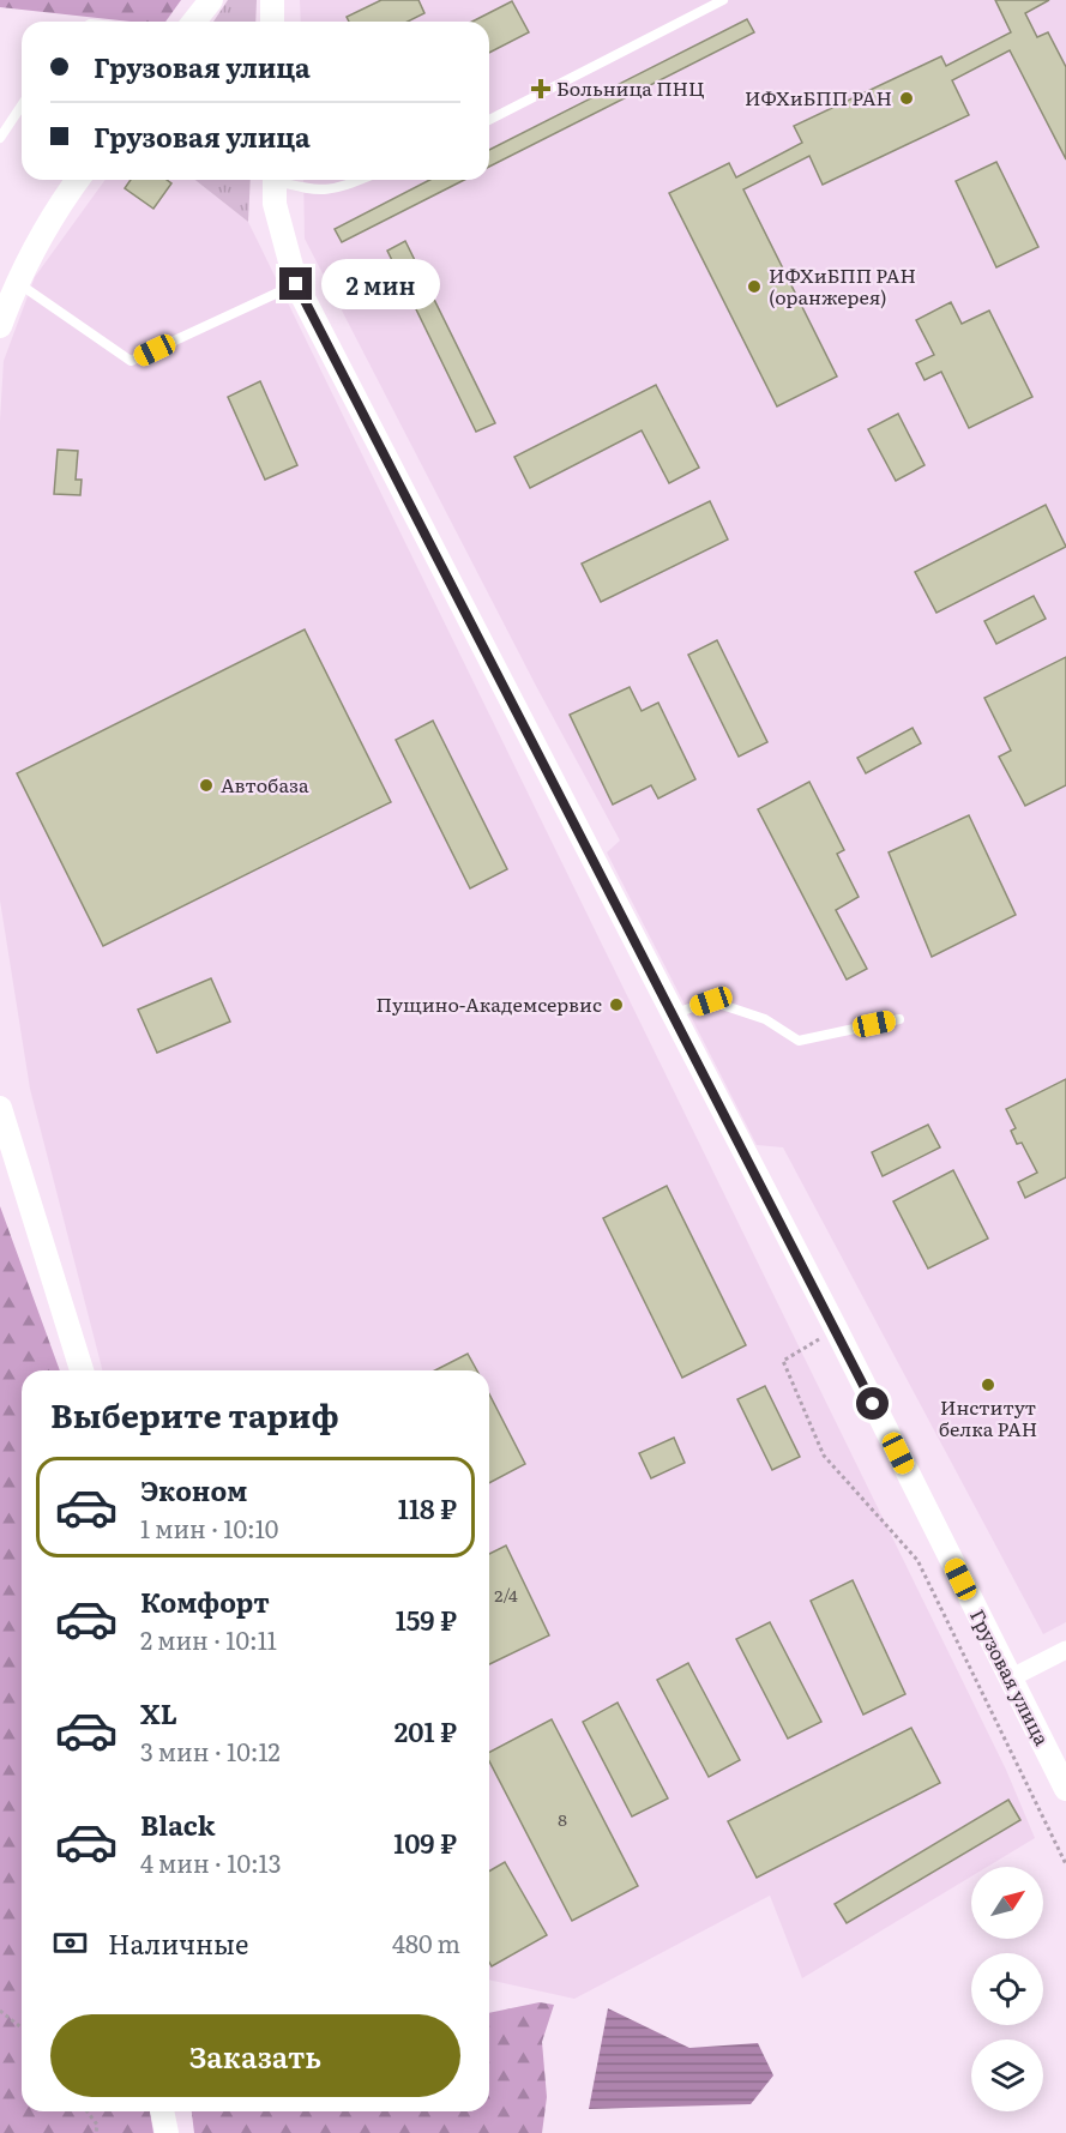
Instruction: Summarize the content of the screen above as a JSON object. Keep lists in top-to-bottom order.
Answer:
{
  "streets": {
    "street": ["Грузовая улица"]
  },
  "places": {
    "health": ["Больница ПНЦ"],
    "other": [
      "ИФХиБПП РАН",
      "ИФХиБПП РАН (оранжерея)",
      "Автобаза",
      "Пущино-Академсервис",
      "Институт белка РАН"
    ]
  },
  "house_numbers": ["2/4", "8"],
  "north": "top right",
  "page": {
    "banner": ["Грузовая улица", "Грузовая улица"],
    "bubble": "2 мин",
    "heading": "Выберите тариф",
    "list": [
      {
        "name": "Эконом",
        "note": "1 мин · 10:10",
        "value": "118 ₽"
      },
      {
        "name": "Комфорт",
        "note": "2 мин · 10:11",
        "value": "159 ₽"
      },
      {
        "name": "XL",
        "note": "3 мин · 10:12",
        "value": "201 ₽"
      },
      {
        "name": "Black",
        "note": "4 мин · 10:13",
        "value": "109 ₽"
      }
    ],
    "pay": ["Наличные", "480 m"],
    "buttons": "Заказать"
  }
}
